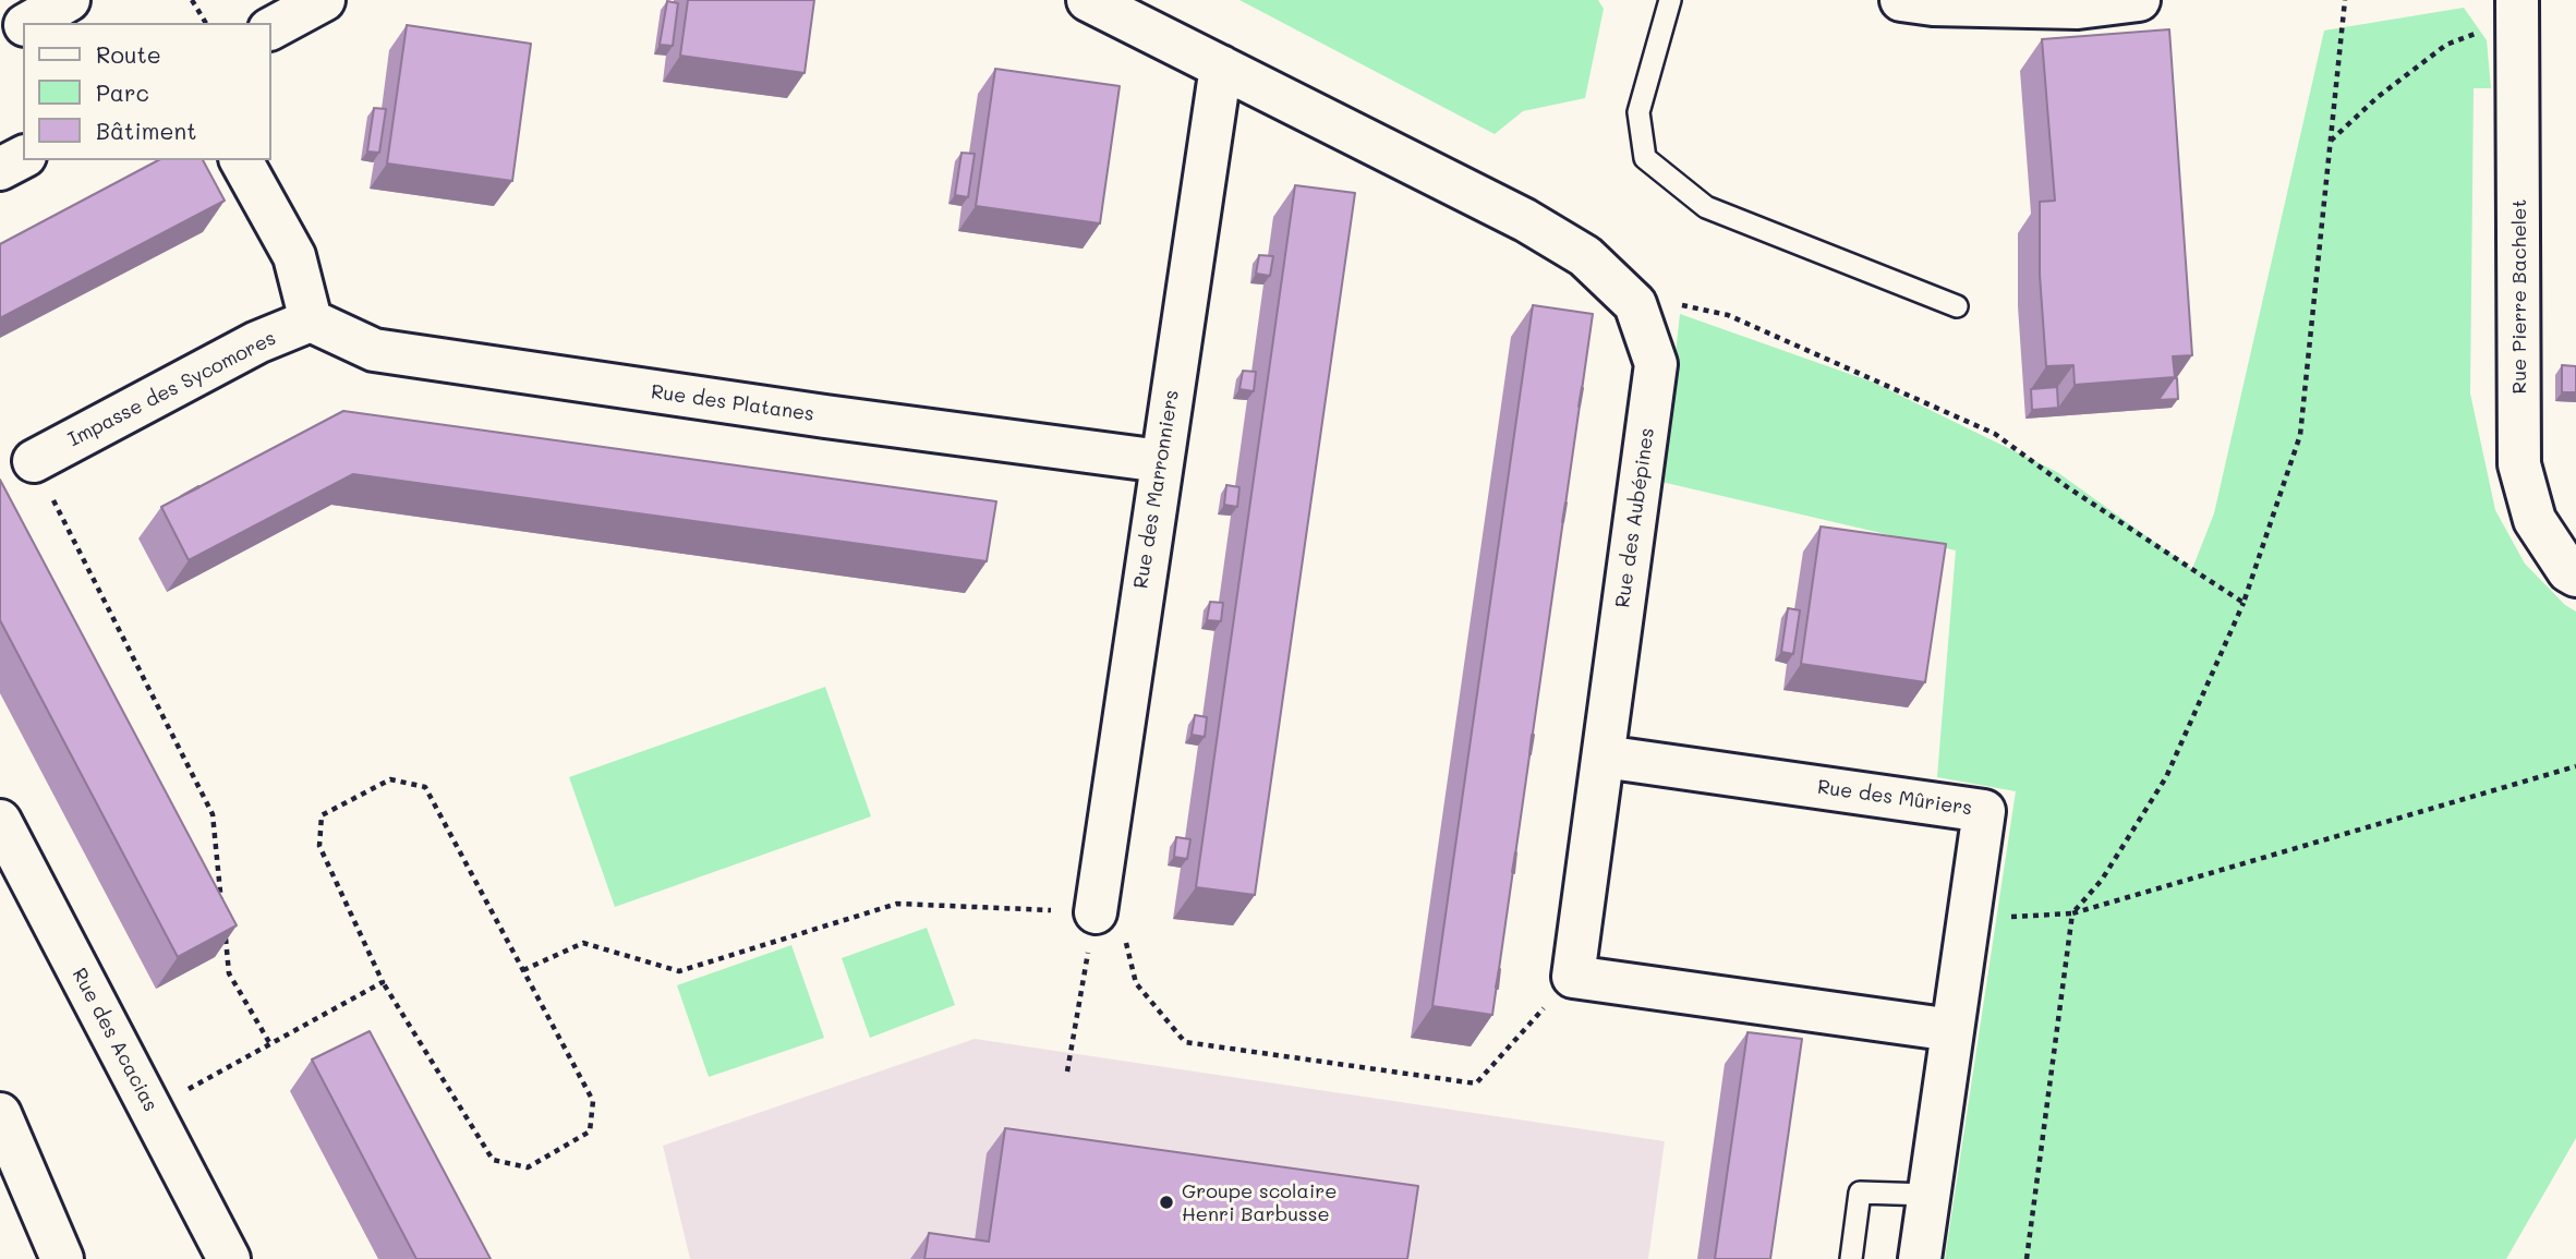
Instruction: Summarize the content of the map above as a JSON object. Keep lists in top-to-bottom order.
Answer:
{
  "streets": {
    "street": [
      "Rue Pierre Bachelet",
      "Impasse des Sycomores",
      "Rue des Platanes",
      "Rue des Marronniers",
      "Rue des Aubépines",
      "Rue des Mûriers",
      "Rue des Acacias"
    ]
  },
  "crossings": [
    ["Impasse des Sycomores", "Rue des Platanes"],
    ["Rue des Platanes", "Rue des Marronniers"],
    ["Rue des Marronniers", "Rue des Aubépines"],
    ["Rue des Aubépines", "Rue des Mûriers"]
  ],
  "places": ["Groupe scolaire Henri Barbusse"],
  "legend": ["Route", "Parc", "Bâtiment"]
}
